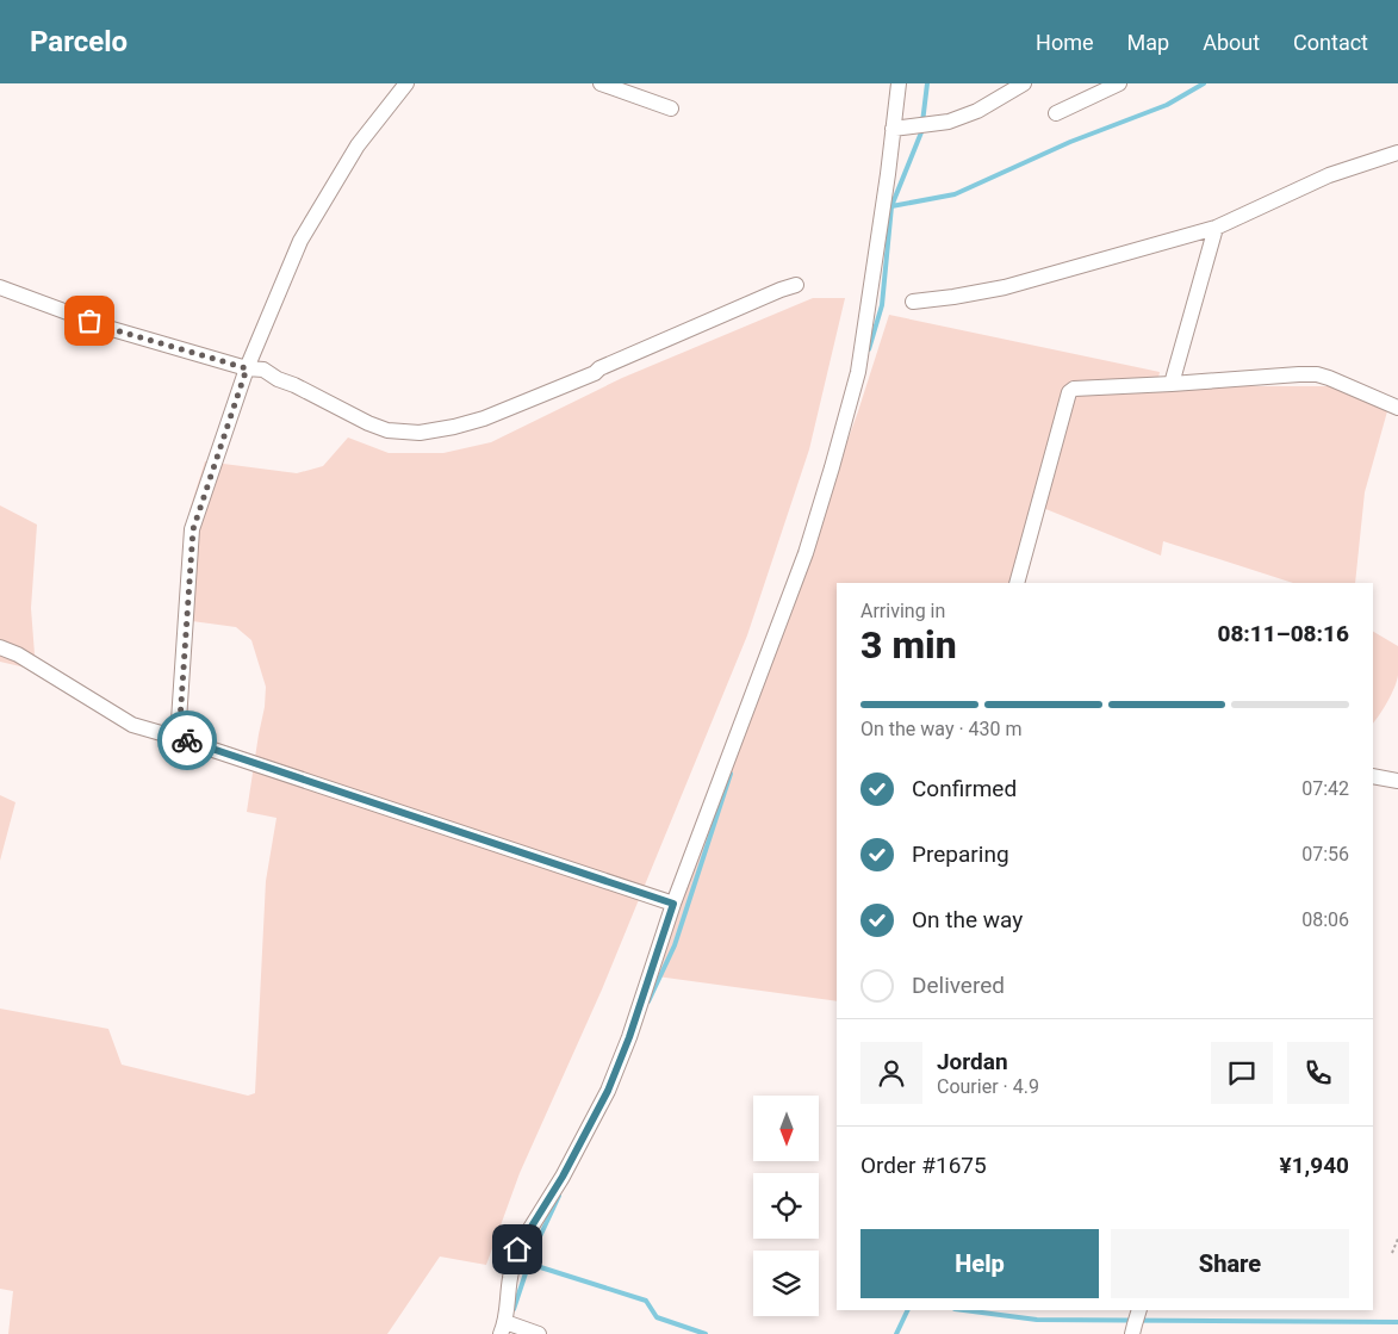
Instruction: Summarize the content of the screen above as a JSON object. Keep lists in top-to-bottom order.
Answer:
{
  "north": "bottom",
  "page": {
    "header": "Parcelo",
    "nav": [
      "Home",
      "Map",
      "About",
      "Contact"
    ],
    "heading": ["3 min", "Arriving in", "08:11–08:16"],
    "panel": [
      "Jordan",
      "Courier · 4.9",
      "Order #1675",
      "¥1,940"
    ],
    "bar": "On the way · 430 m",
    "list": [
      ["Confirmed", "07:42"],
      ["Preparing", "07:56"],
      ["On the way", "08:06"],
      "Delivered"
    ],
    "buttons": ["Help", "Share"]
  }
}
